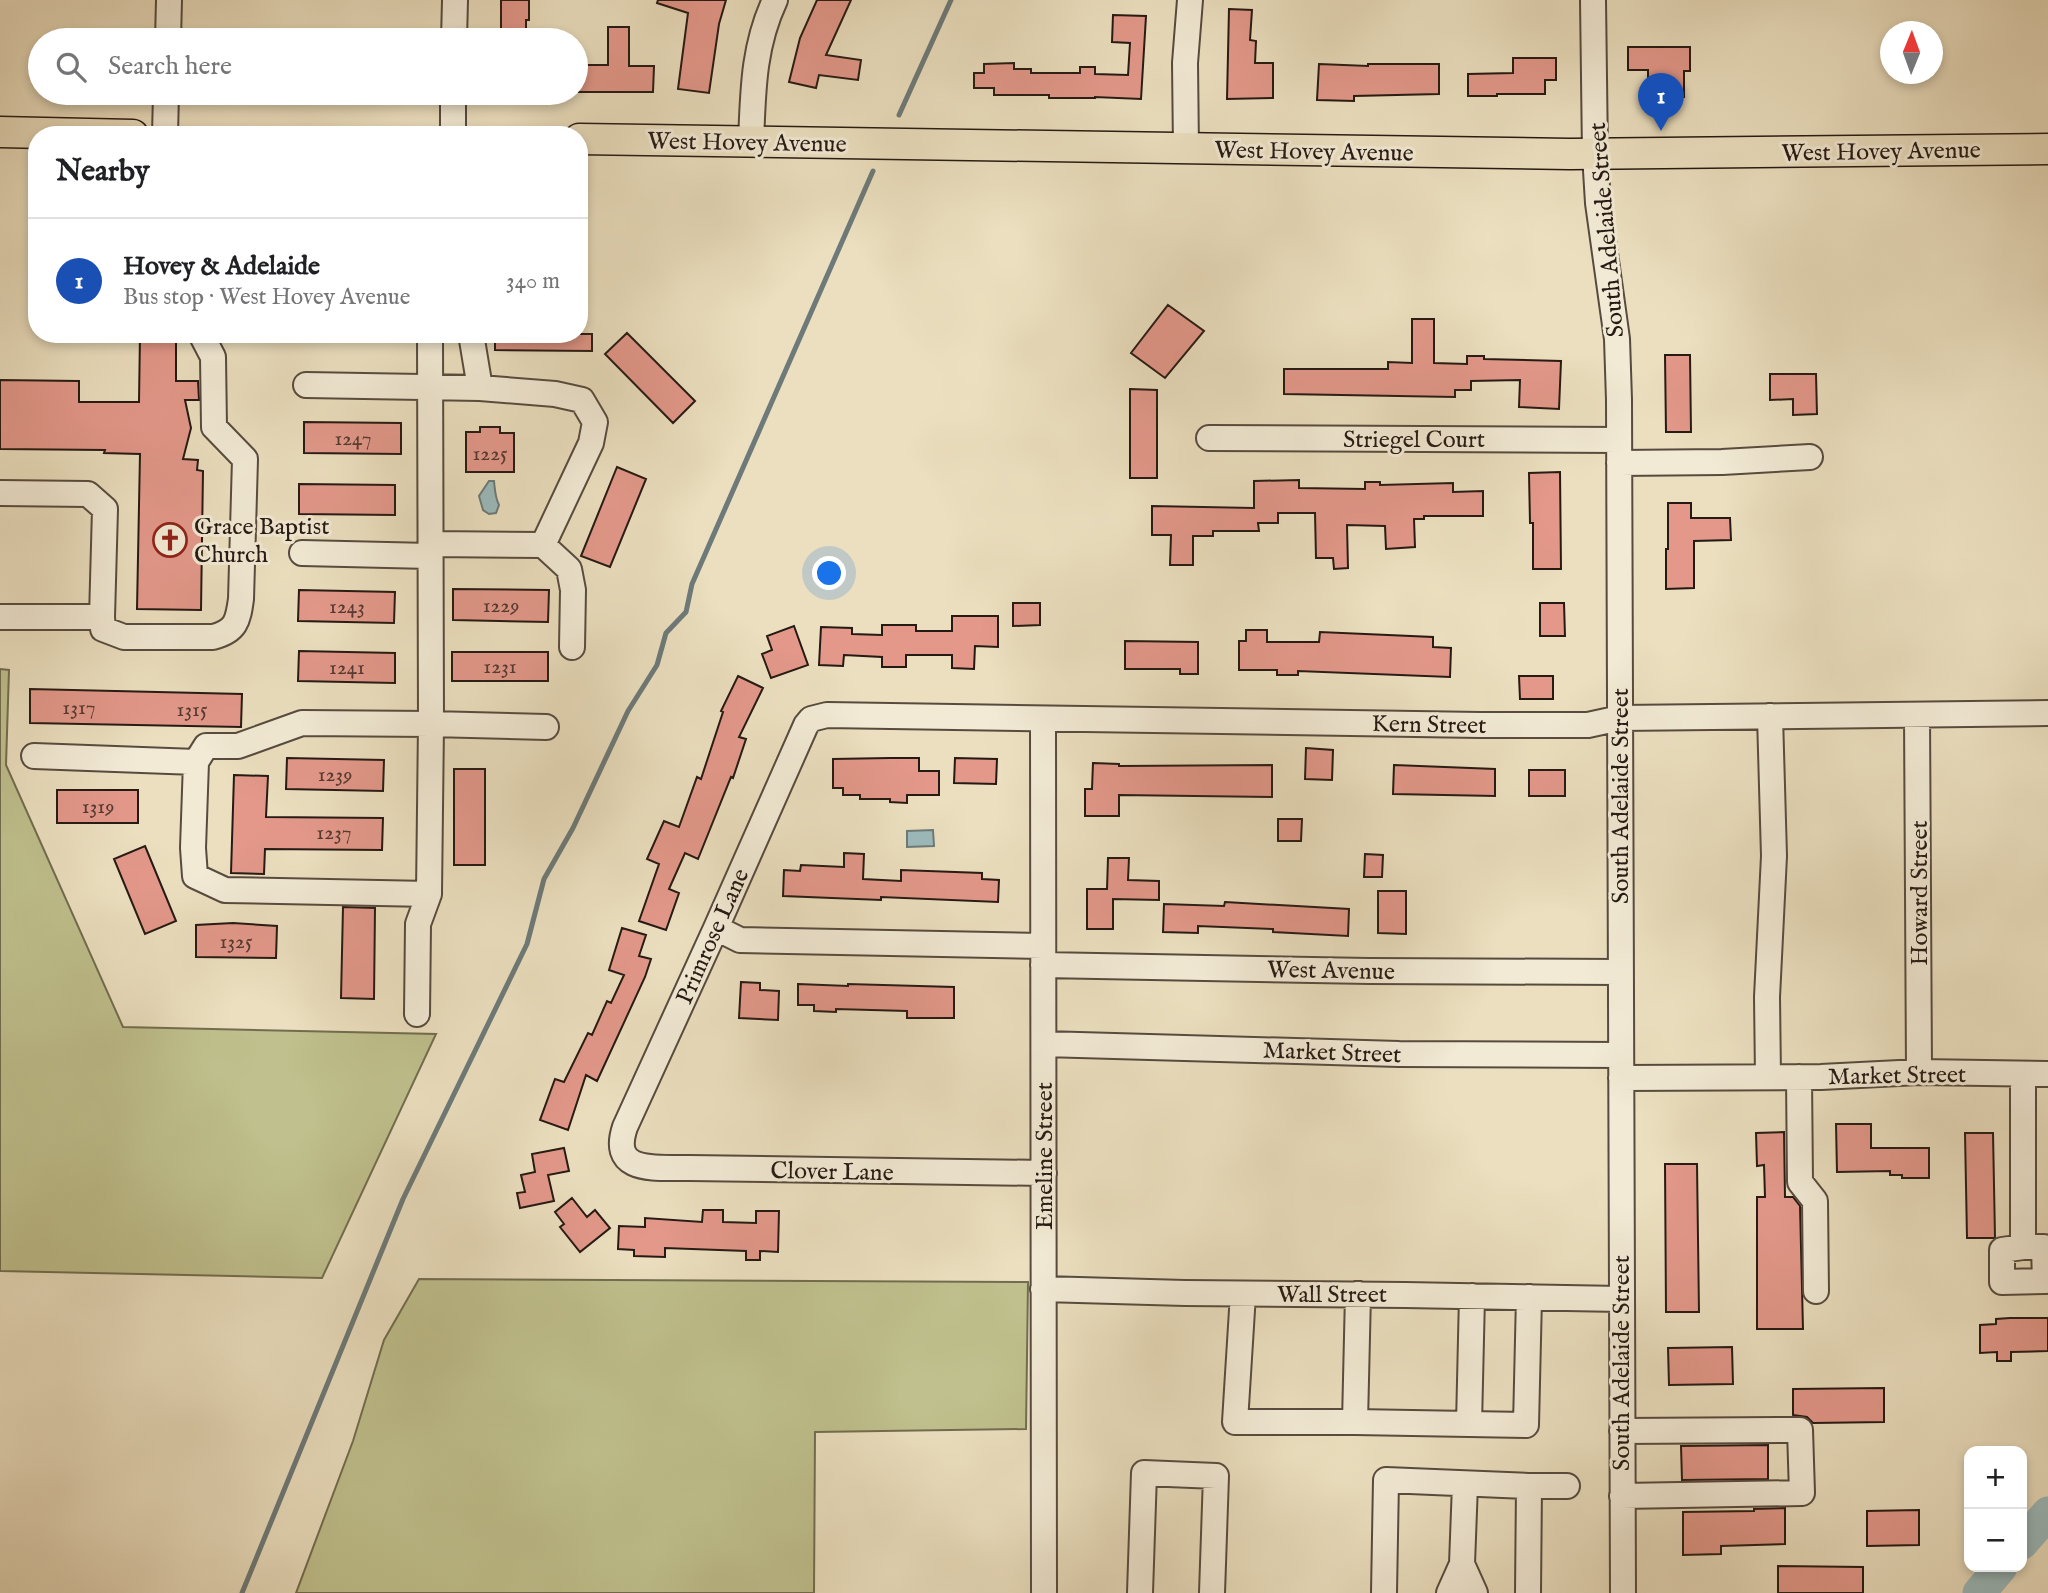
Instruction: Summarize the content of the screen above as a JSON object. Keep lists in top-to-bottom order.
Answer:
{
  "streets": {
    "main road": ["West Hovey Avenue"],
    "street": [
      "South Adelaide Street",
      "Striegel Court",
      "Kern Street",
      "Howard Street",
      "Primrose Lane",
      "West Avenue",
      "Market Street",
      "Emeline Street",
      "Clover Lane",
      "Wall Street"
    ]
  },
  "crossings": [
    ["West Hovey Avenue", "South Adelaide Street"],
    ["South Adelaide Street", "Striegel Court"],
    ["South Adelaide Street", "Kern Street"],
    ["South Adelaide Street", "West Avenue"],
    ["South Adelaide Street", "Market Street"],
    ["South Adelaide Street", "Wall Street"],
    ["Kern Street", "Howard Street"],
    ["Kern Street", "Primrose Lane"],
    ["Kern Street", "Emeline Street"],
    ["Howard Street", "Market Street"],
    ["Primrose Lane", "West Avenue"],
    ["Primrose Lane", "Clover Lane"],
    ["West Avenue", "Emeline Street"],
    ["Market Street", "Emeline Street"],
    ["Emeline Street", "Clover Lane"],
    ["Emeline Street", "Wall Street"]
  ],
  "places": {
    "church": ["Grace Baptist Church"]
  },
  "house_numbers": [
    "1247",
    "1225",
    "1229",
    "1243",
    "1231",
    "1241",
    "1317",
    "1315",
    "1239",
    "1319",
    "1237",
    "1325"
  ],
  "north": "top",
  "page": {
    "search": "Search here",
    "pins": "1",
    "heading": "Nearby",
    "list": [
      {
        "mark": "1",
        "name": "Hovey & Adelaide",
        "note": "Bus stop · West Hovey Avenue",
        "value": "340 m"
      }
    ],
    "map_buttons": ["+", "−"]
  }
}
